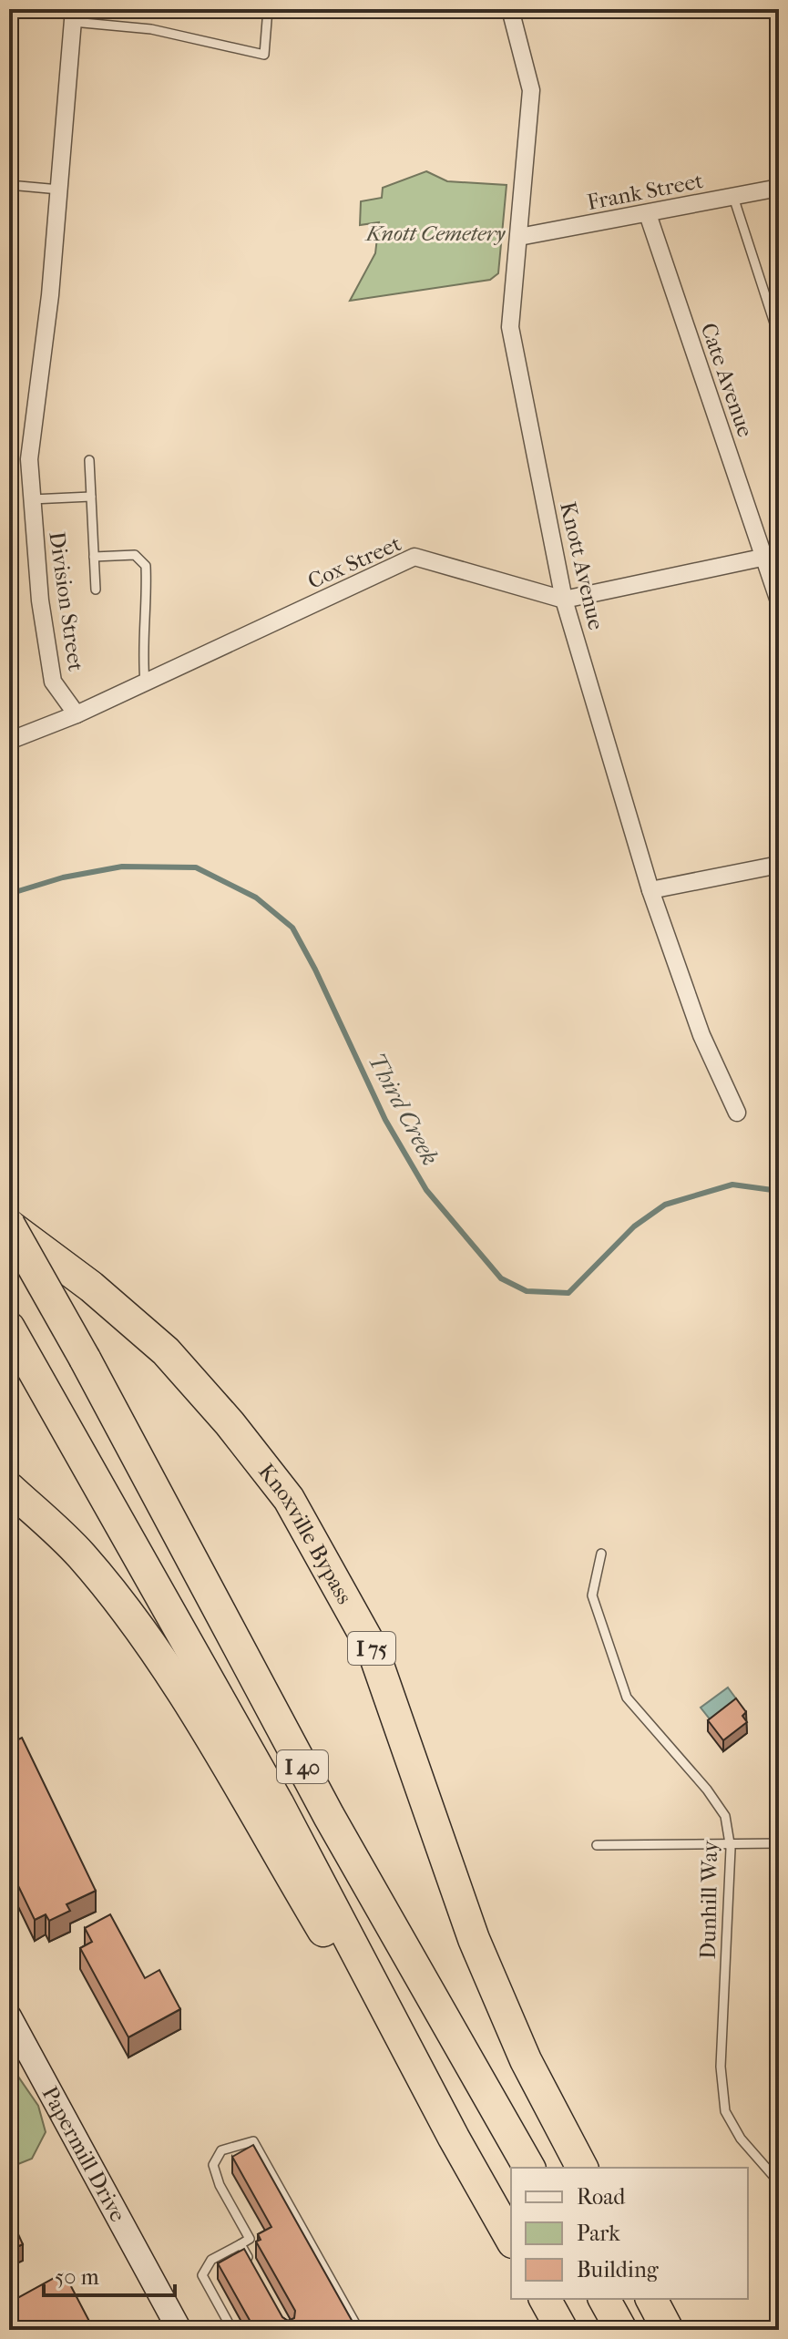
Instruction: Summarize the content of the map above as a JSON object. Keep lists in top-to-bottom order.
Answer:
{
  "streets": {
    "highway": ["Knoxville Bypass", "I 75", "I 40"],
    "main road": ["Papermill Drive"],
    "street": [
      "Frank Street",
      "Cate Avenue",
      "Cox Street",
      "Knott Avenue",
      "Division Street"
    ],
    "lane": ["Dunhill Way"]
  },
  "crossings": [
    ["Frank Street", "Cate Avenue"],
    ["Frank Street", "Knott Avenue"],
    ["Cate Avenue", "Cox Street"],
    ["Cox Street", "Knott Avenue"],
    ["Cox Street", "Division Street"],
    ["Knoxville Bypass", "I 40"]
  ],
  "water": ["Third Creek"],
  "parks": ["Knott Cemetery"],
  "legend": ["Road", "Park", "Building"],
  "scale_bar": "50 m"
}
